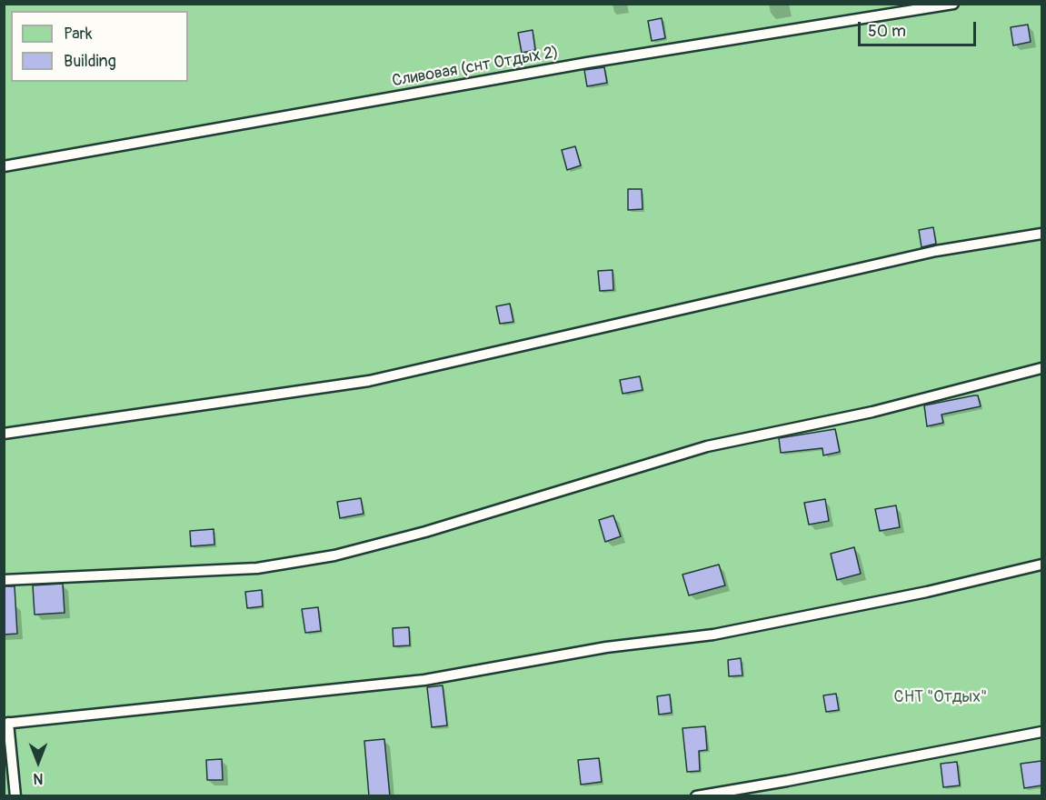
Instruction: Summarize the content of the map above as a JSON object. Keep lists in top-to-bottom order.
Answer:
{
  "streets": {
    "lane": ["Сливовая (снт Отдых 2)"]
  },
  "parks": ["СНТ \"Отдых\""],
  "legend": ["Park", "Building"],
  "scale_bar": "50 m",
  "north": "bottom"
}
